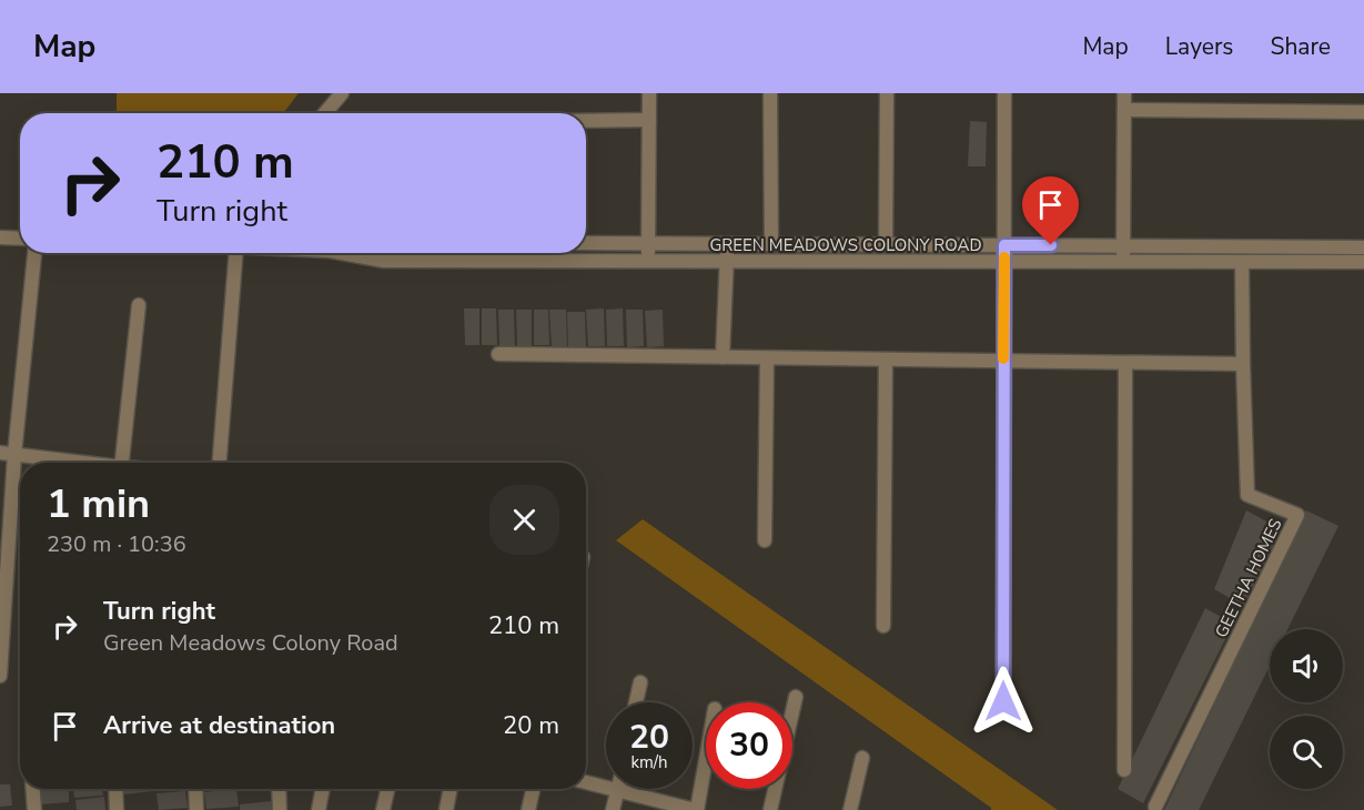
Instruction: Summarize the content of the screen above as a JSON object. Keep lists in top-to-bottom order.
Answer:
{
  "streets": {
    "street": ["GREEN MEADOWS COLONY ROAD", "GEETHA HOMES"]
  },
  "crossings": [
    ["GREEN MEADOWS COLONY ROAD", "GEETHA HOMES"]
  ],
  "page": {
    "header": "Map",
    "nav": ["Map", "Layers", "Share"],
    "turn": ["210 m", "Turn right"],
    "heading": ["1 min", "230 m · 10:36"],
    "list": [
      {
        "name": "Turn right",
        "note": "Green Meadows Colony Road",
        "value": "210 m"
      },
      {
        "name": "Arrive at destination",
        "value": "20 m"
      }
    ],
    "speed": "20 km/h",
    "limit": "30"
  }
}
